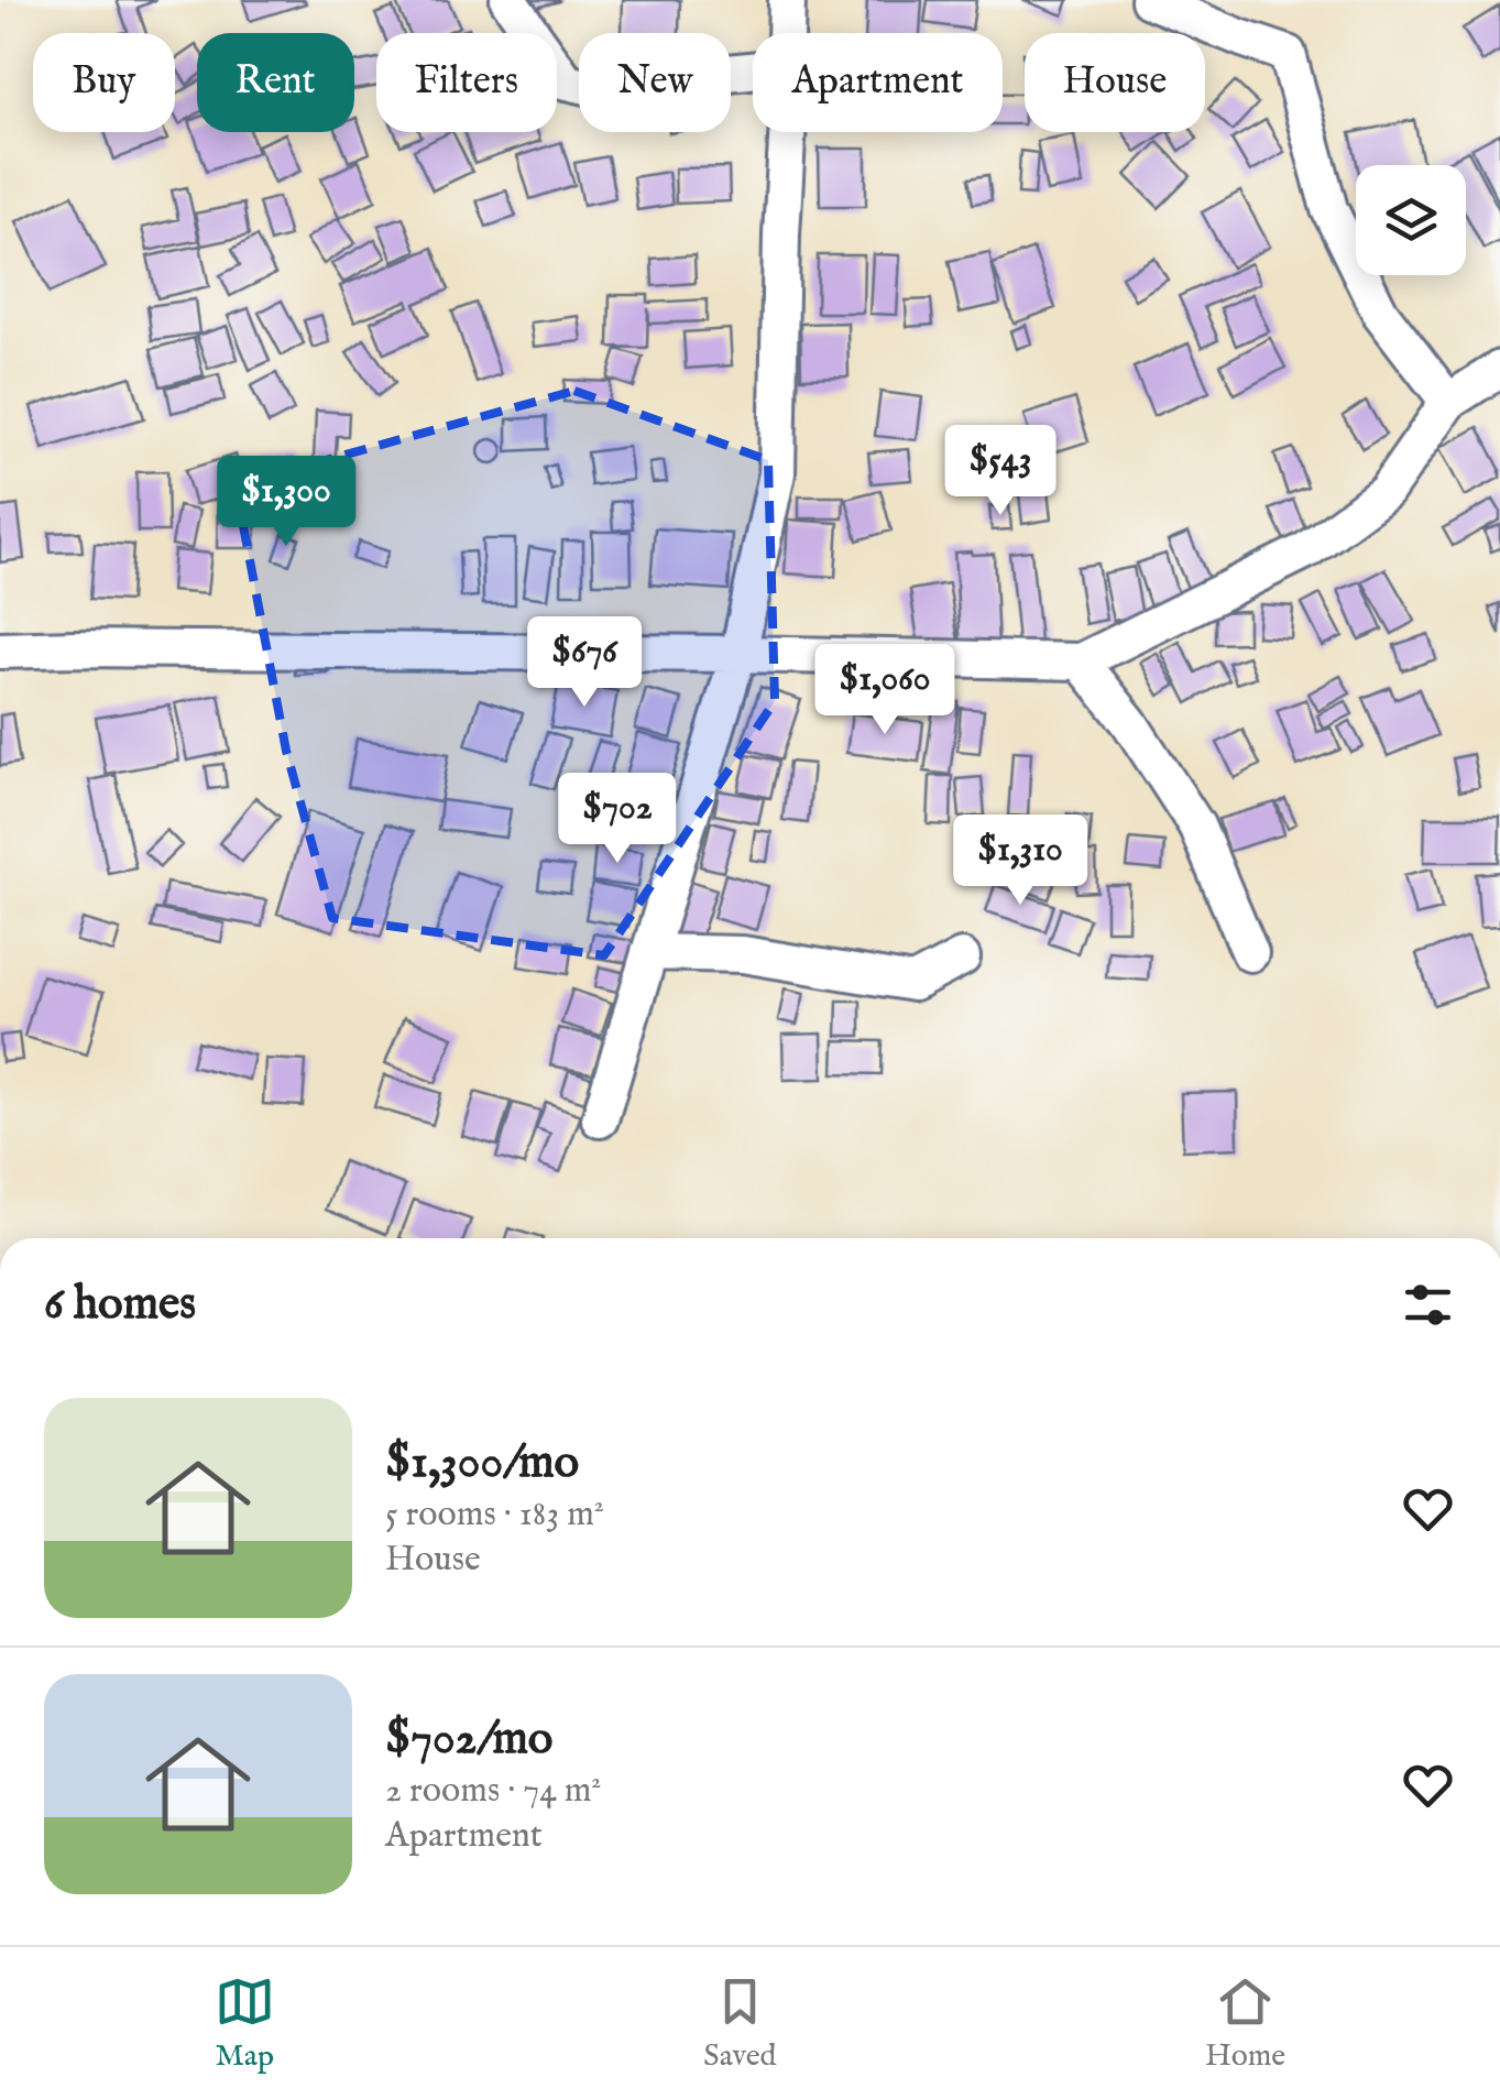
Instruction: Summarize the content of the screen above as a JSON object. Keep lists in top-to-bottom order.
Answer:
{
  "page": {
    "chip": [
      "Buy",
      "Rent",
      "Filters",
      "New",
      "Apartment",
      "House"
    ],
    "price": [
      "$543",
      "$1,300",
      "$676",
      "$1,060",
      "$702",
      "$1,310"
    ],
    "heading": "6 homes",
    "list": [
      {
        "name": "$1,300/mo",
        "note": "5 rooms · 183 m² · House"
      },
      {
        "name": "$702/mo",
        "note": "2 rooms · 74 m² · Apartment"
      }
    ],
    "tabs": ["Map", "Saved", "Home"]
  }
}
